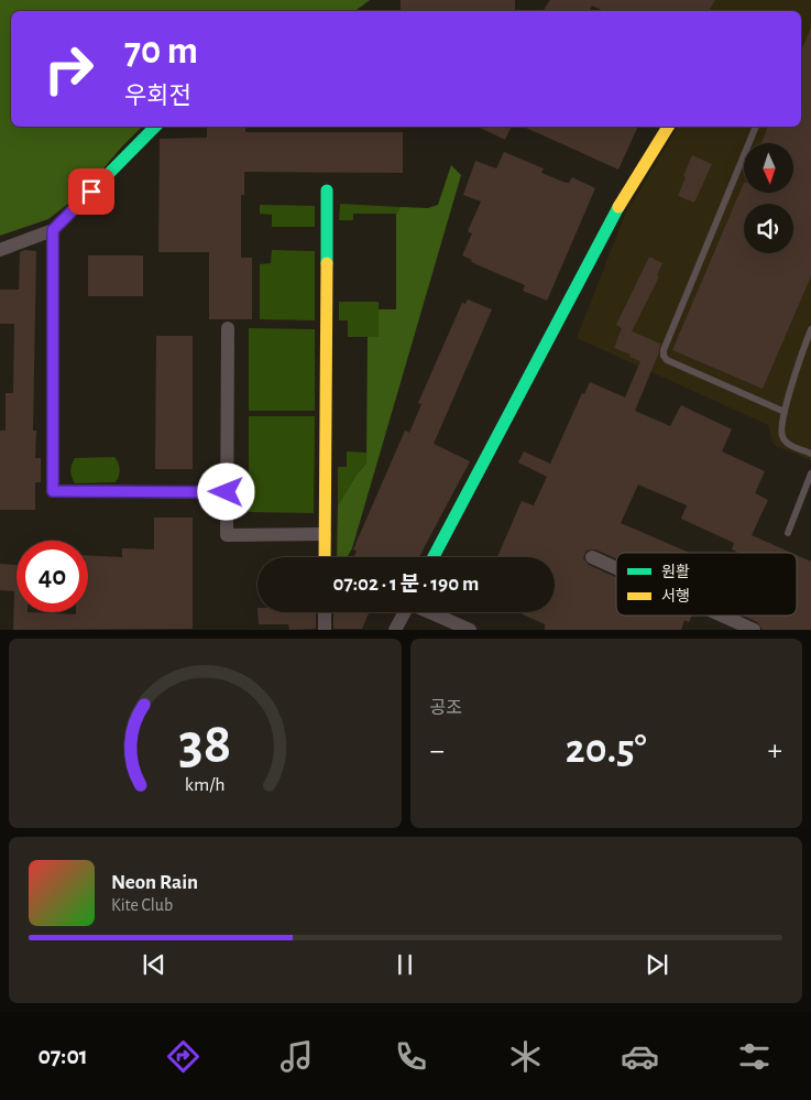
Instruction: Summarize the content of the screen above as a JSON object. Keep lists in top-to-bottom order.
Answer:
{
  "legend": ["원활", "서행"],
  "north": "bottom",
  "page": {
    "turn": ["70 m", "우회전"],
    "limit": "40",
    "trip": "07:02 · 1 분 · 190 m",
    "tile": "공조",
    "heat": ["−", "20.5°", "+"],
    "song": ["Neon Rain", "Kite Club"],
    "tabs": "07:01",
    "gauge": ["38", "km/h"]
  }
}
